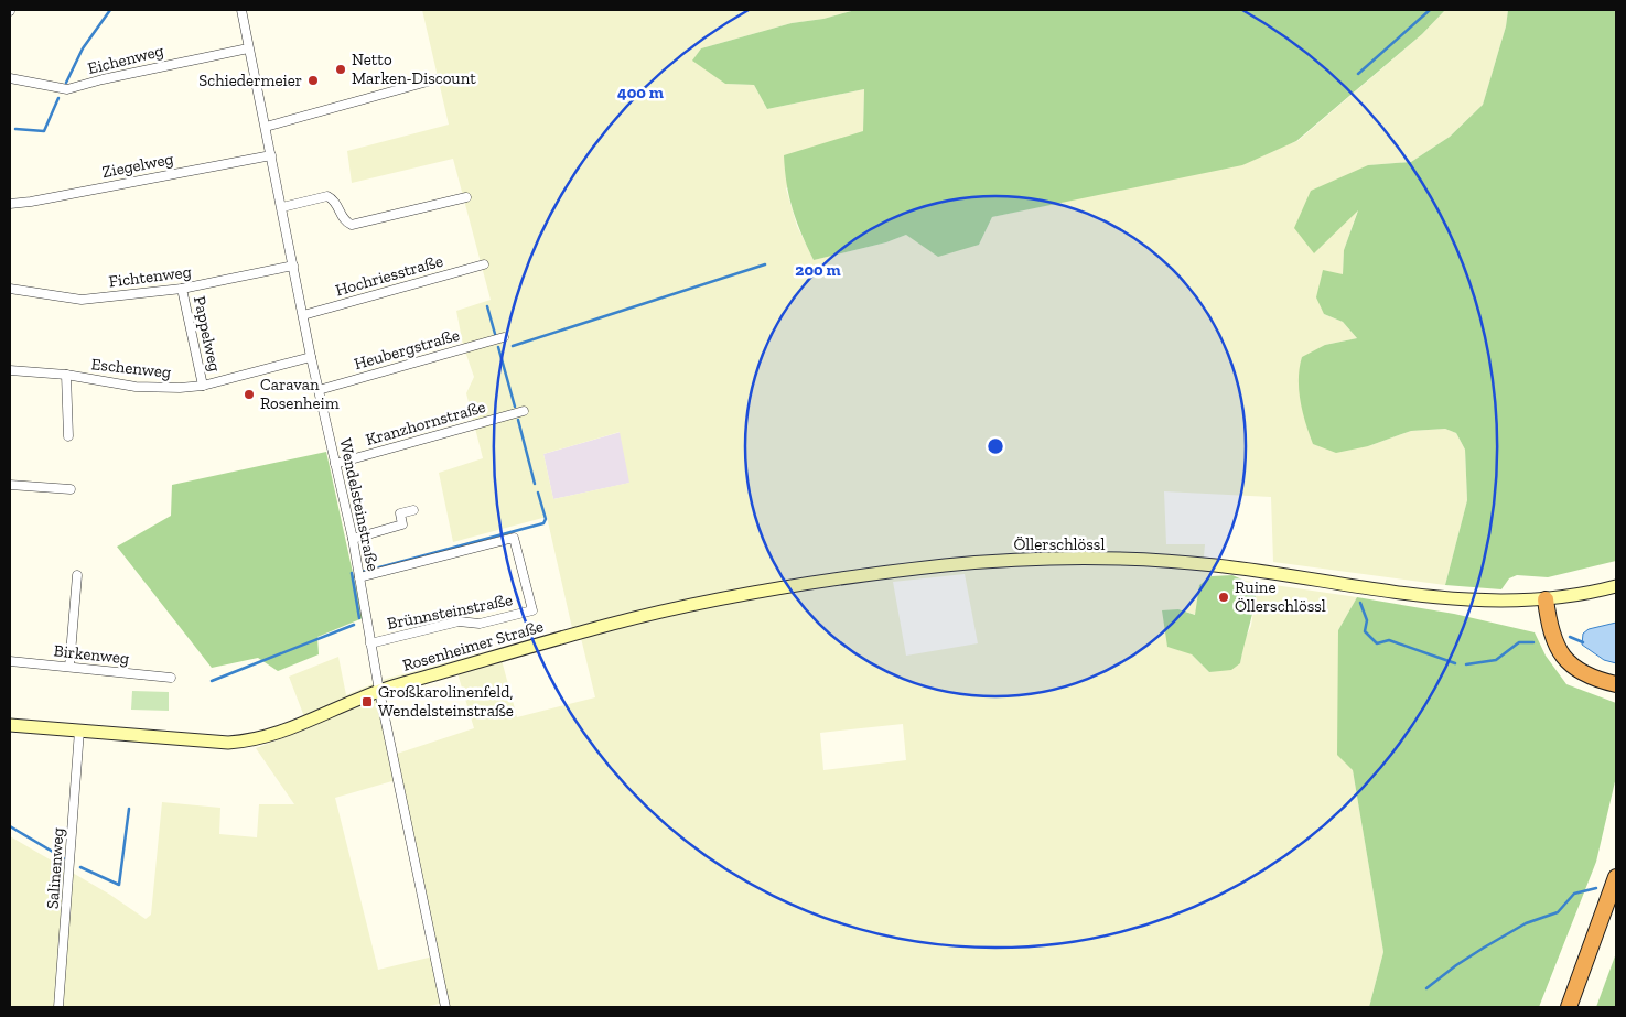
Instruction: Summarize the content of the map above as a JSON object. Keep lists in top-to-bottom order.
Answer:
{
  "streets": {
    "street": [
      "Eichenweg",
      "Ziegelweg",
      "Hochriesstraße",
      "Fichtenweg",
      "Pappelweg",
      "Heubergstraße",
      "Eschenweg",
      "Kranzhornstraße",
      "Wendelsteinstraße",
      "Öllerschlössl",
      "Brünnsteinstraße",
      "Rosenheimer Straße",
      "Birkenweg",
      "Salinenweg"
    ]
  },
  "crossings": [
    ["Eichenweg", "Wendelsteinstraße"],
    ["Ziegelweg", "Wendelsteinstraße"],
    ["Hochriesstraße", "Wendelsteinstraße"],
    ["Fichtenweg", "Pappelweg"],
    ["Fichtenweg", "Wendelsteinstraße"],
    ["Pappelweg", "Eschenweg"],
    ["Heubergstraße", "Wendelsteinstraße"],
    ["Eschenweg", "Wendelsteinstraße"],
    ["Kranzhornstraße", "Wendelsteinstraße"],
    ["Wendelsteinstraße", "Brünnsteinstraße"],
    ["Wendelsteinstraße", "Rosenheimer Straße"],
    ["Öllerschlössl", "Rosenheimer Straße"],
    ["Rosenheimer Straße", "Salinenweg"]
  ],
  "places": {
    "other": [
      "Netto Marken-Discount",
      "Schiedermeier",
      "Caravan Rosenheim",
      "Ruine Öllerschlössl"
    ],
    "transit": ["Großkarolinenfeld, Wendelsteinstraße"]
  },
  "rings": ["400 m", "200 m"]
}
